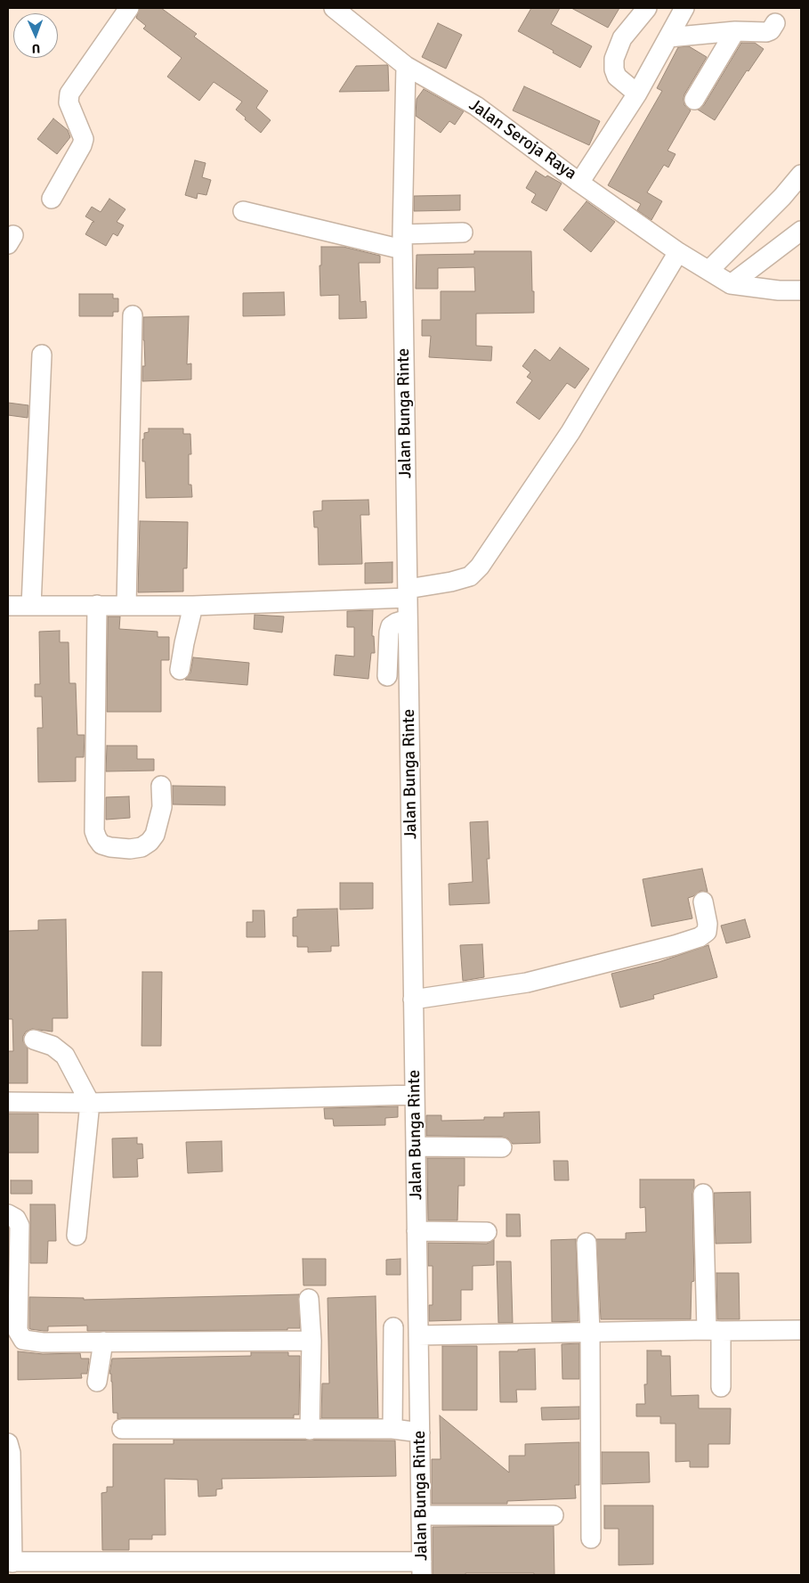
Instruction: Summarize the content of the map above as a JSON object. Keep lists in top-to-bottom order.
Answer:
{
  "streets": {
    "street": ["Jalan Seroja Raya", "Jalan Bunga Rinte"]
  },
  "crossings": [
    ["Jalan Seroja Raya", "Jalan Bunga Rinte"]
  ],
  "north": "bottom"
}
